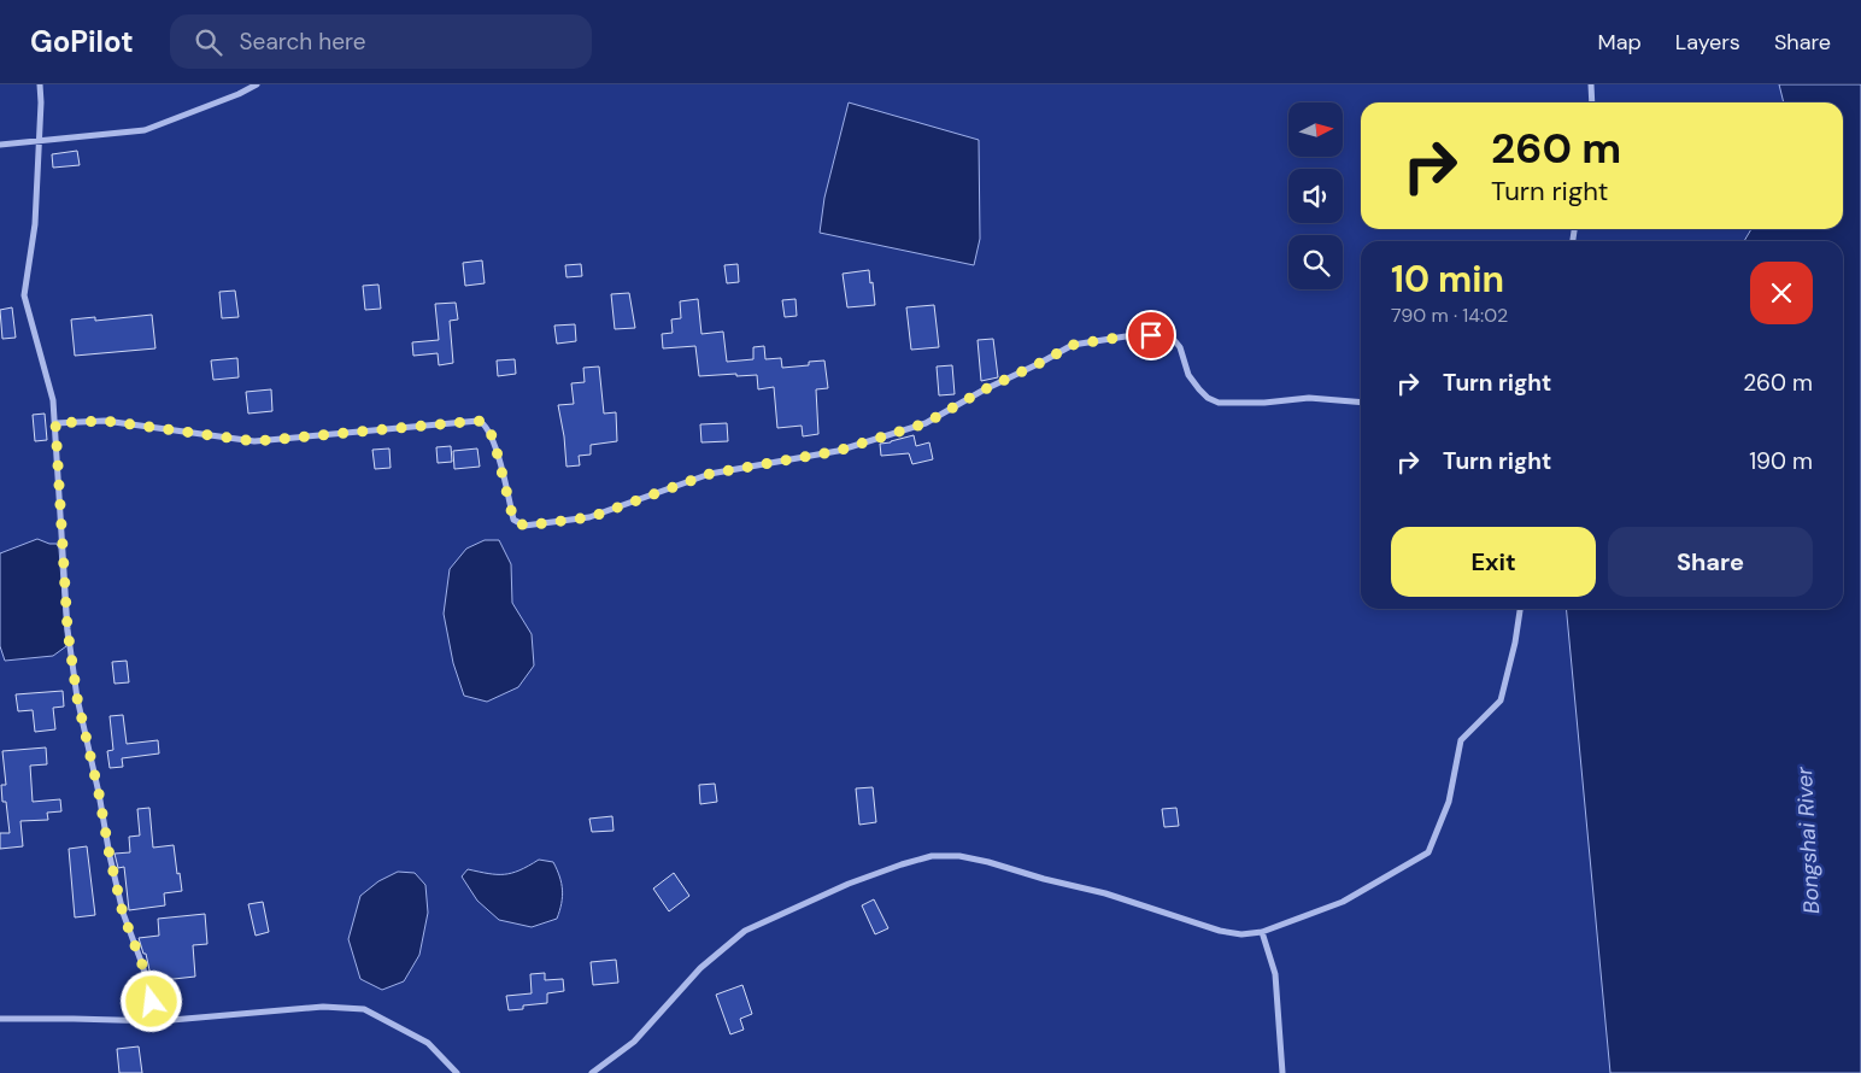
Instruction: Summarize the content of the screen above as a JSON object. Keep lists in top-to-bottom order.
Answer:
{
  "water": ["Bongshai River"],
  "north": "right",
  "page": {
    "header": "GoPilot",
    "search": "Search here",
    "nav": ["Map", "Layers", "Share"],
    "turn": ["260 m", "Turn right"],
    "heading": ["10 min", "790 m · 14:02"],
    "list": [
      {
        "name": "Turn right",
        "value": "260 m"
      },
      {
        "name": "Turn right",
        "value": "190 m"
      }
    ],
    "buttons": ["Exit", "Share"]
  }
}
